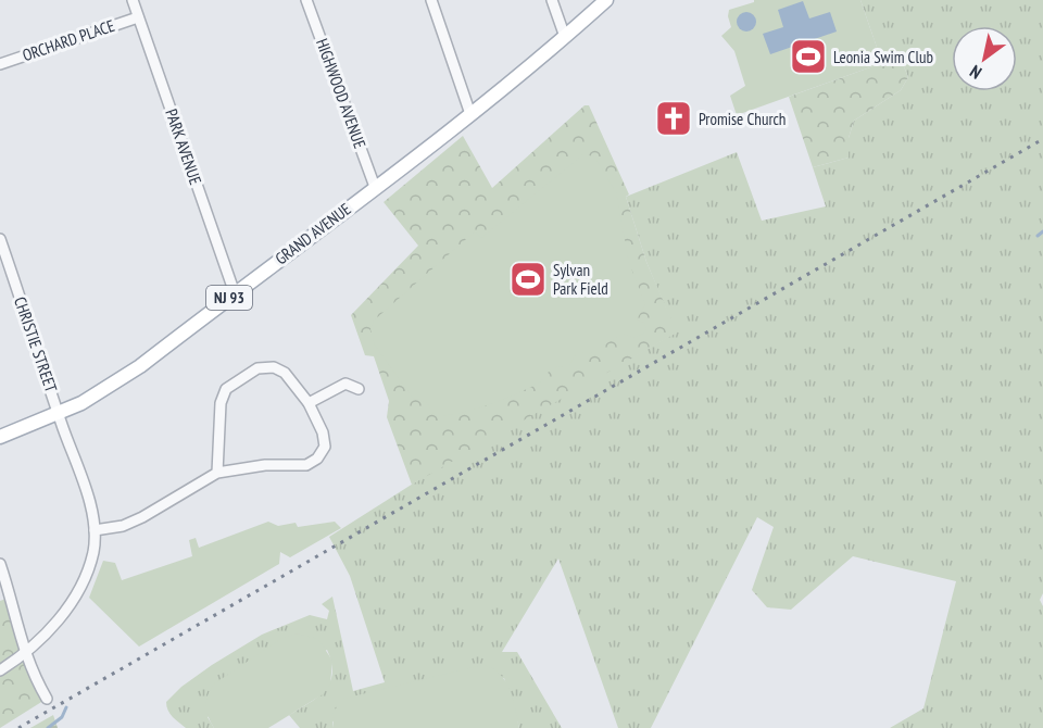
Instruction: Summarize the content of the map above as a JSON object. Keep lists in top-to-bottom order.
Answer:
{
  "streets": {
    "main road": ["GRAND AVENUE", "NJ 93"],
    "street": [
      "ORCHARD PLACE",
      "HIGHWOOD AVENUE",
      "PARK AVENUE",
      "CHRISTIE STREET"
    ]
  },
  "crossings": [
    ["ORCHARD PLACE", "PARK AVENUE"],
    ["HIGHWOOD AVENUE", "GRAND AVENUE"],
    ["PARK AVENUE", "GRAND AVENUE"],
    ["GRAND AVENUE", "CHRISTIE STREET"]
  ],
  "places": {
    "sports": ["Leonia Swim Club", "Sylvan Park Field"],
    "church": ["Promise Church"]
  },
  "north": "bottom left"
}
